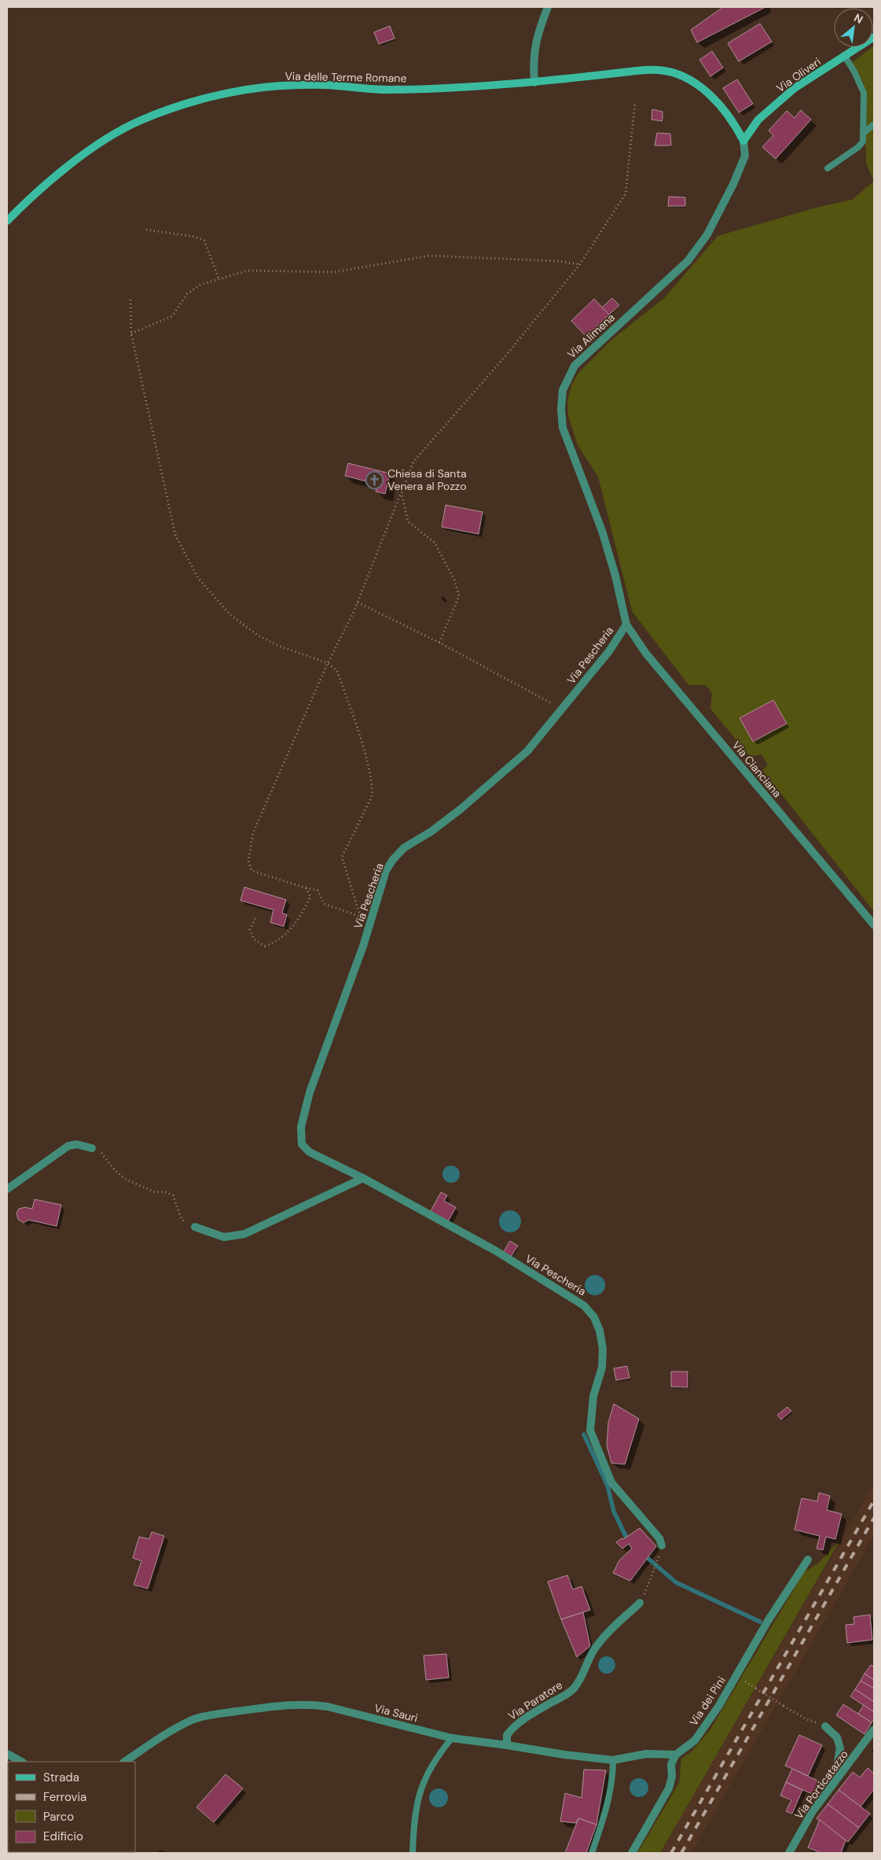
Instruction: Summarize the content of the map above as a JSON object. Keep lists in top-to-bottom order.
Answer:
{
  "streets": {
    "street": [
      "Via Oliveri",
      "Via delle Terme Romane",
      "Via Alimena",
      "Via Pescheria",
      "Via Cianciana",
      "Via Paratore",
      "Via dei Pini",
      "Via Sauri",
      "Via Porticatazzo"
    ]
  },
  "crossings": [
    ["Via Oliveri", "Via delle Terme Romane"],
    ["Via Oliveri", "Via Alimena"],
    ["Via delle Terme Romane", "Via Alimena"],
    ["Via Alimena", "Via Pescheria"],
    ["Via Alimena", "Via Cianciana"],
    ["Via Pescheria", "Via Cianciana"],
    ["Via Paratore", "Via Sauri"],
    ["Via dei Pini", "Via Sauri"]
  ],
  "places": {
    "church": ["Chiesa di Santa Venera al Pozzo"]
  },
  "legend": [
    "Strada",
    "Ferrovia",
    "Parco",
    "Edificio"
  ],
  "north": "top right"
}
